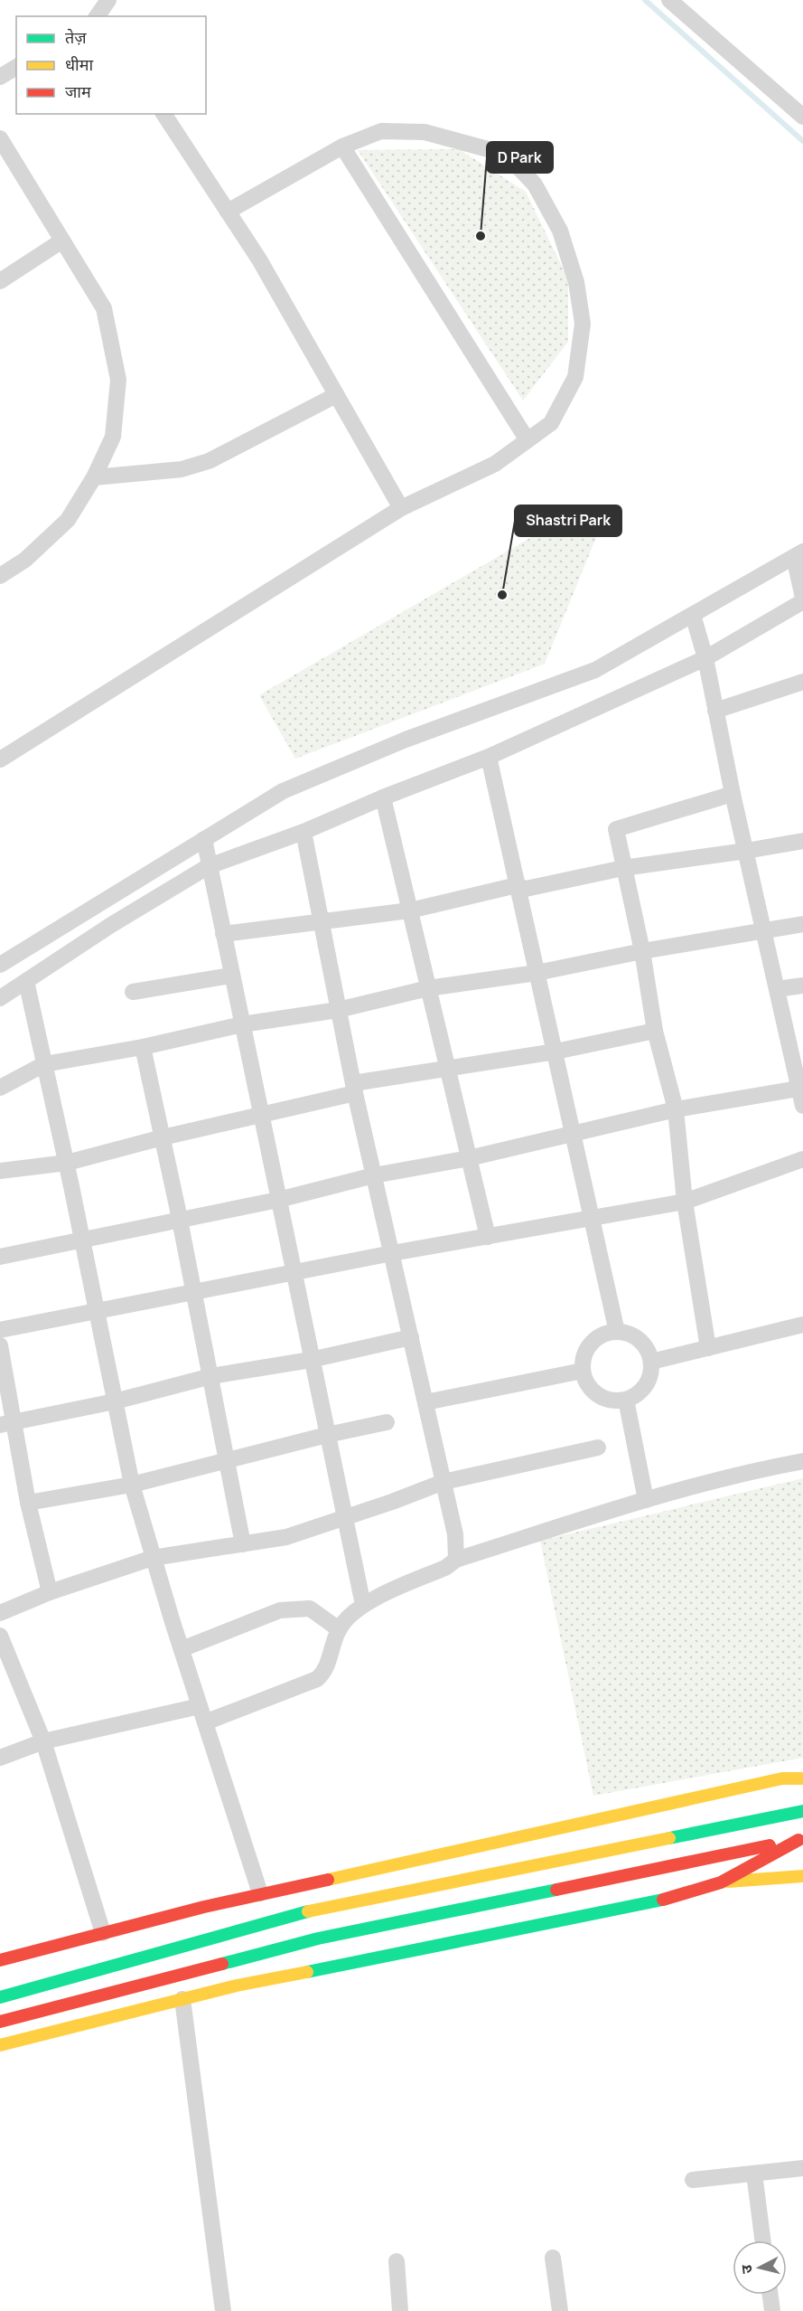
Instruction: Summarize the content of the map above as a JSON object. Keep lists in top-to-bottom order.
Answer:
{
  "places": ["D Park", "Shastri Park"],
  "legend": ["तेज़", "धीमा", "जाम"],
  "north": "left"
}
